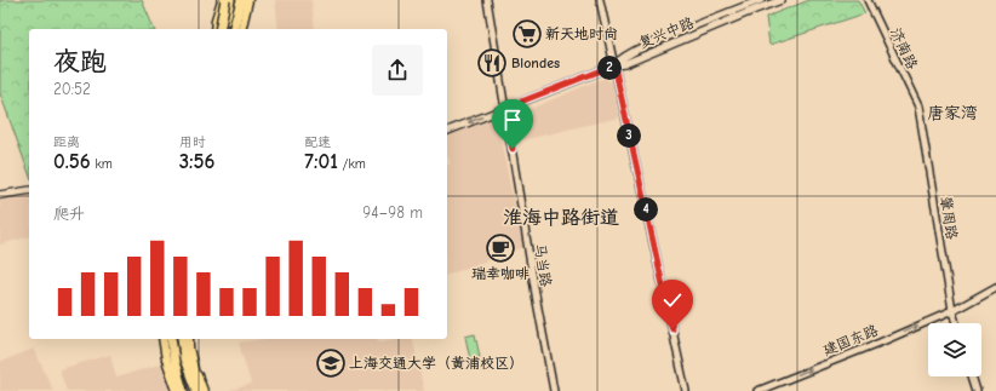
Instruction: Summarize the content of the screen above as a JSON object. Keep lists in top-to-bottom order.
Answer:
{
  "streets": {
    "main road": ["复兴中路"],
    "street": [
      "济南路",
      "肇周路",
      "马当路",
      "建国东路"
    ]
  },
  "crossings": [
    ["复兴中路", "马当路"],
    ["济南路", "肇周路"],
    ["肇周路", "建国东路"]
  ],
  "one_way": ["建国东路"],
  "districts": ["唐家湾", "淮海中路街道"],
  "places": {
    "supermarket": ["新天地时尚"],
    "restaurant": ["Blondes"],
    "cafe": ["瑞幸咖啡"],
    "school or university": ["上海交通大学（黄浦校区）"]
  },
  "page": {
    "heading": ["夜跑", "20:52"],
    "pins": ["2", "3", "4"],
    "stats": [
      ["距离", "0.56 km"],
      ["用时", "3:56"],
      ["配速", "7:01 /km"]
    ],
    "chart": ["爬升", "94–98 m"]
  }
}
